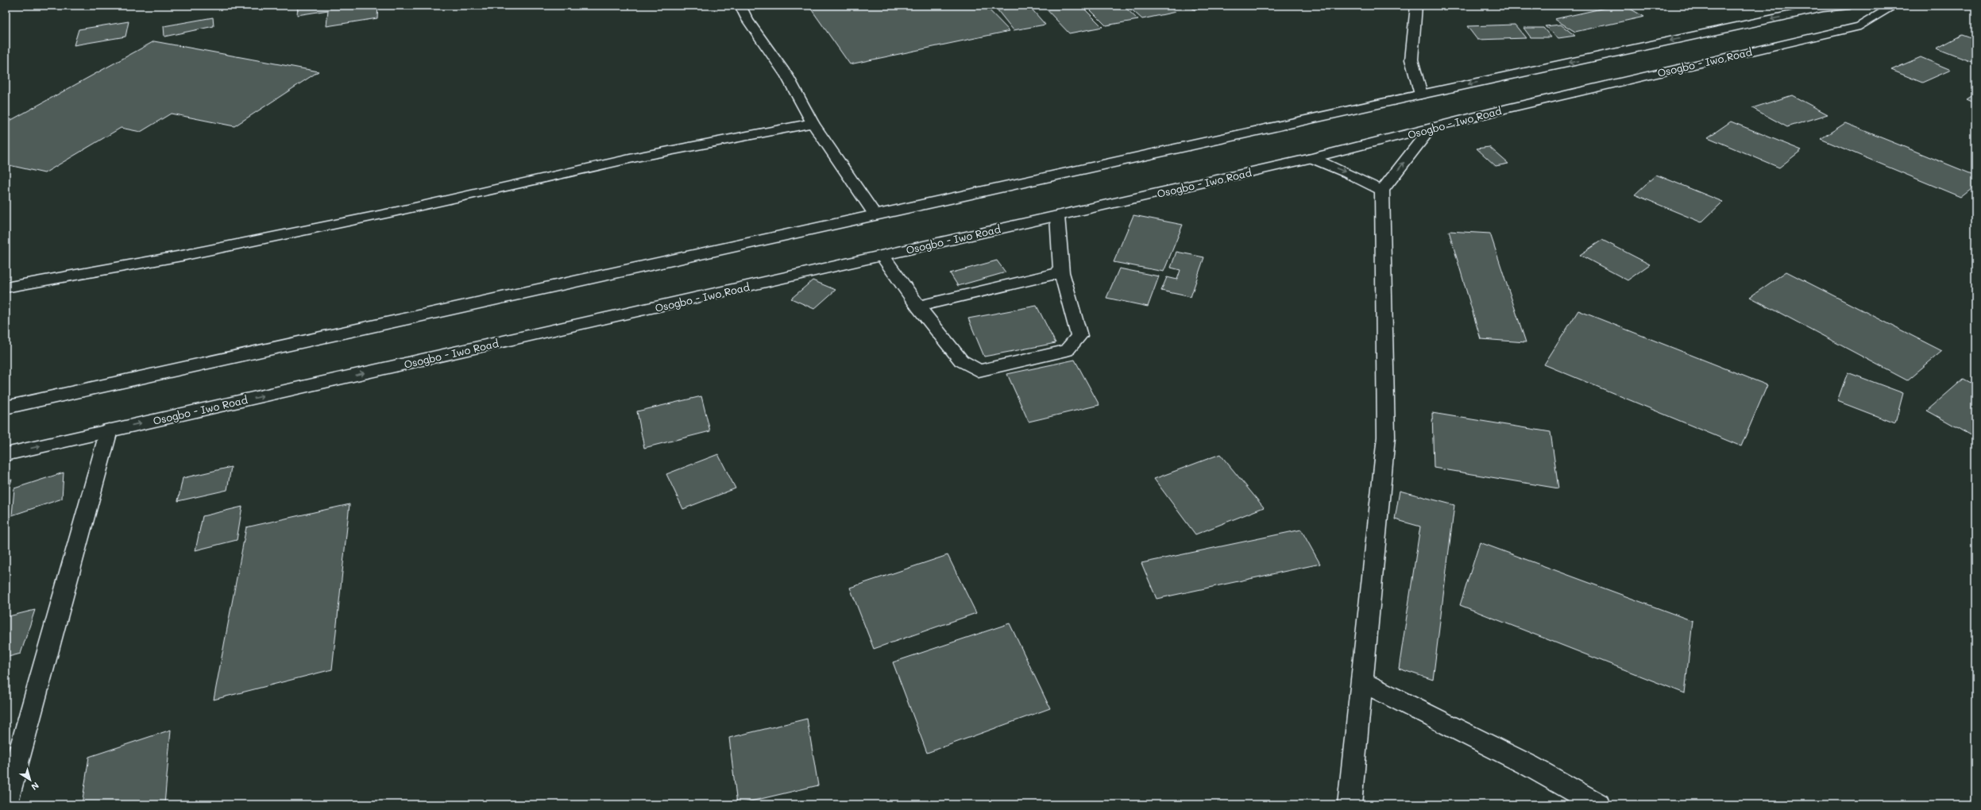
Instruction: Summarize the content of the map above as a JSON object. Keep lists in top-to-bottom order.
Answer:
{
  "streets": {
    "main road": ["Osogbo - Iwo Road"]
  },
  "north": "bottom right"
}
